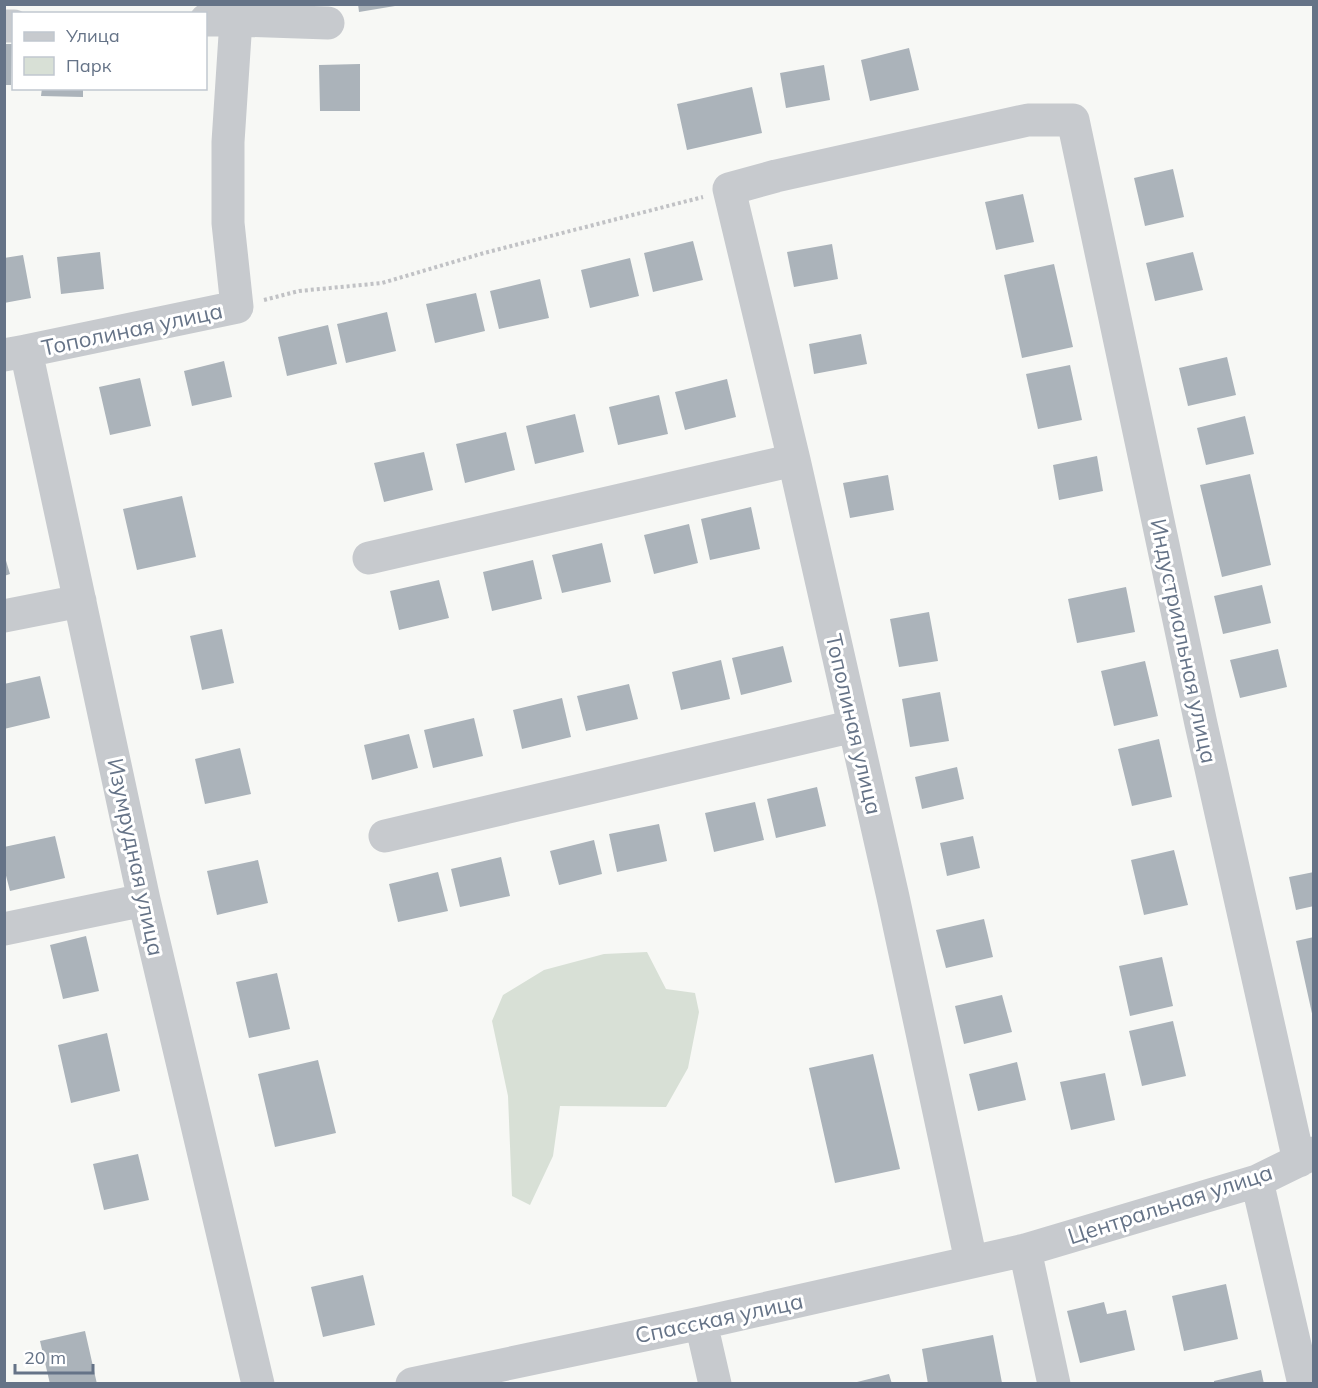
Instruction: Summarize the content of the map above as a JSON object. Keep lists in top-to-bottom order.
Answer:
{
  "streets": {
    "street": [
      "Тополиная улица",
      "Индустриальная улица",
      "Изумрудная улица",
      "Центральная улица",
      "Спасская улица"
    ]
  },
  "crossings": [
    ["Тополиная улица", "Индустриальная улица"],
    ["Тополиная улица", "Изумрудная улица"],
    ["Тополиная улица", "Спасская улица"],
    ["Индустриальная улица", "Центральная улица"],
    ["Центральная улица", "Спасская улица"]
  ],
  "legend": ["Улица", "Парк"],
  "scale_bar": "20 m"
}
